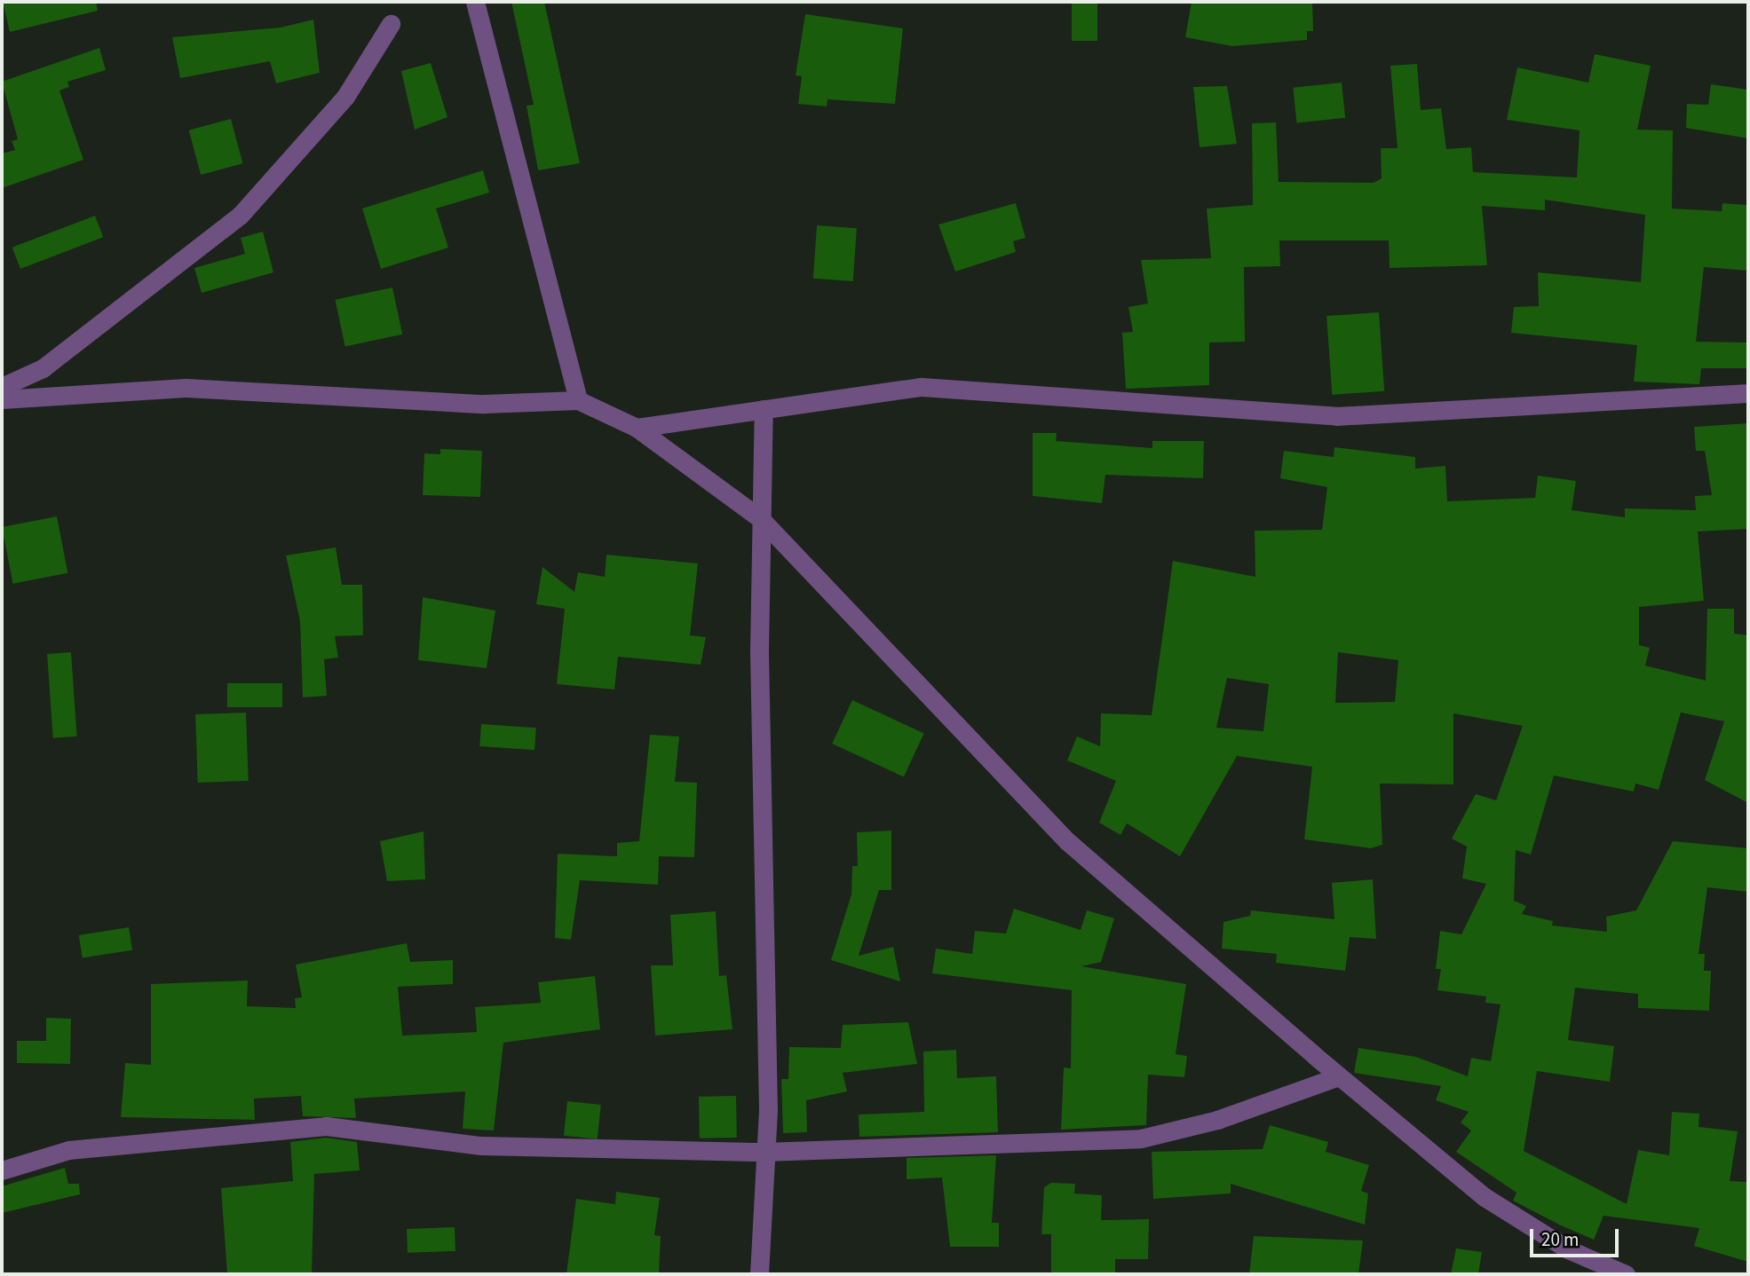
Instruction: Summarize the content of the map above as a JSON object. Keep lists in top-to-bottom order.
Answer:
{
  "scale_bar": "20 m"
}
